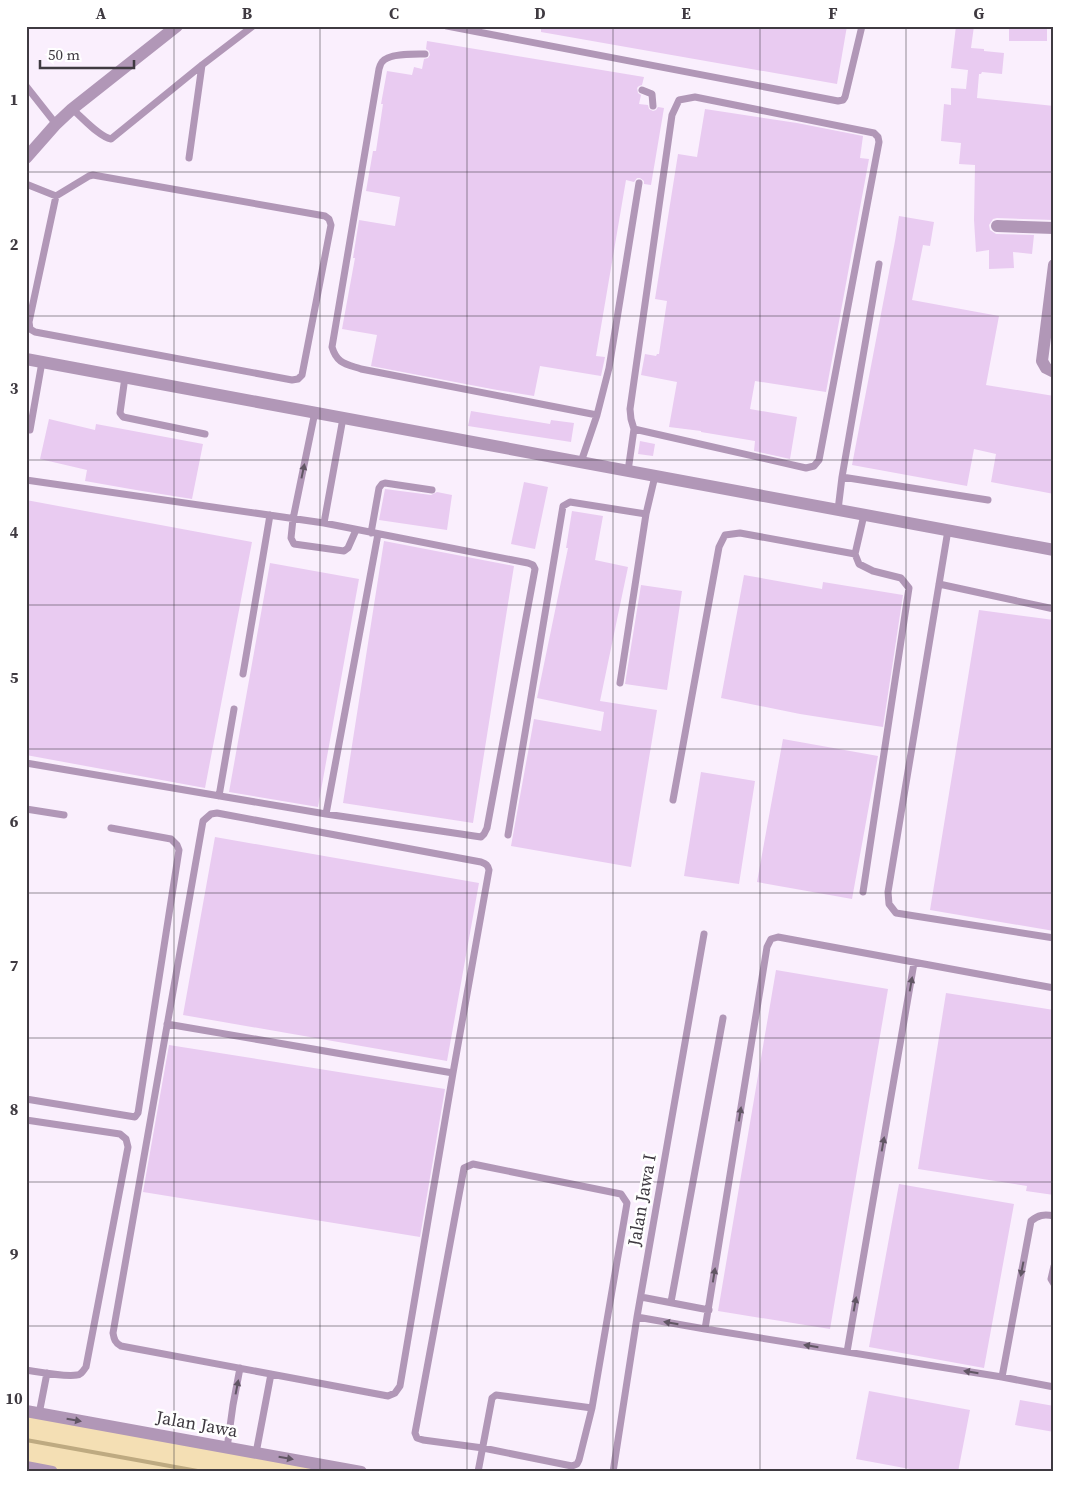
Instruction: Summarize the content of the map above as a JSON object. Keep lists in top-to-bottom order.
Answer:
{
  "streets": {
    "street": ["Jalan Jawa"],
    "lane": ["Jalan Jawa I"]
  },
  "one_way": ["Jalan Jawa"],
  "scale_bar": "50 m",
  "grid": {
    "columns": [
      "A",
      "B",
      "C",
      "D",
      "E",
      "F",
      "G"
    ],
    "rows": [
      "1",
      "2",
      "3",
      "4",
      "5",
      "6",
      "7",
      "8",
      "9",
      "10"
    ]
  }
}
